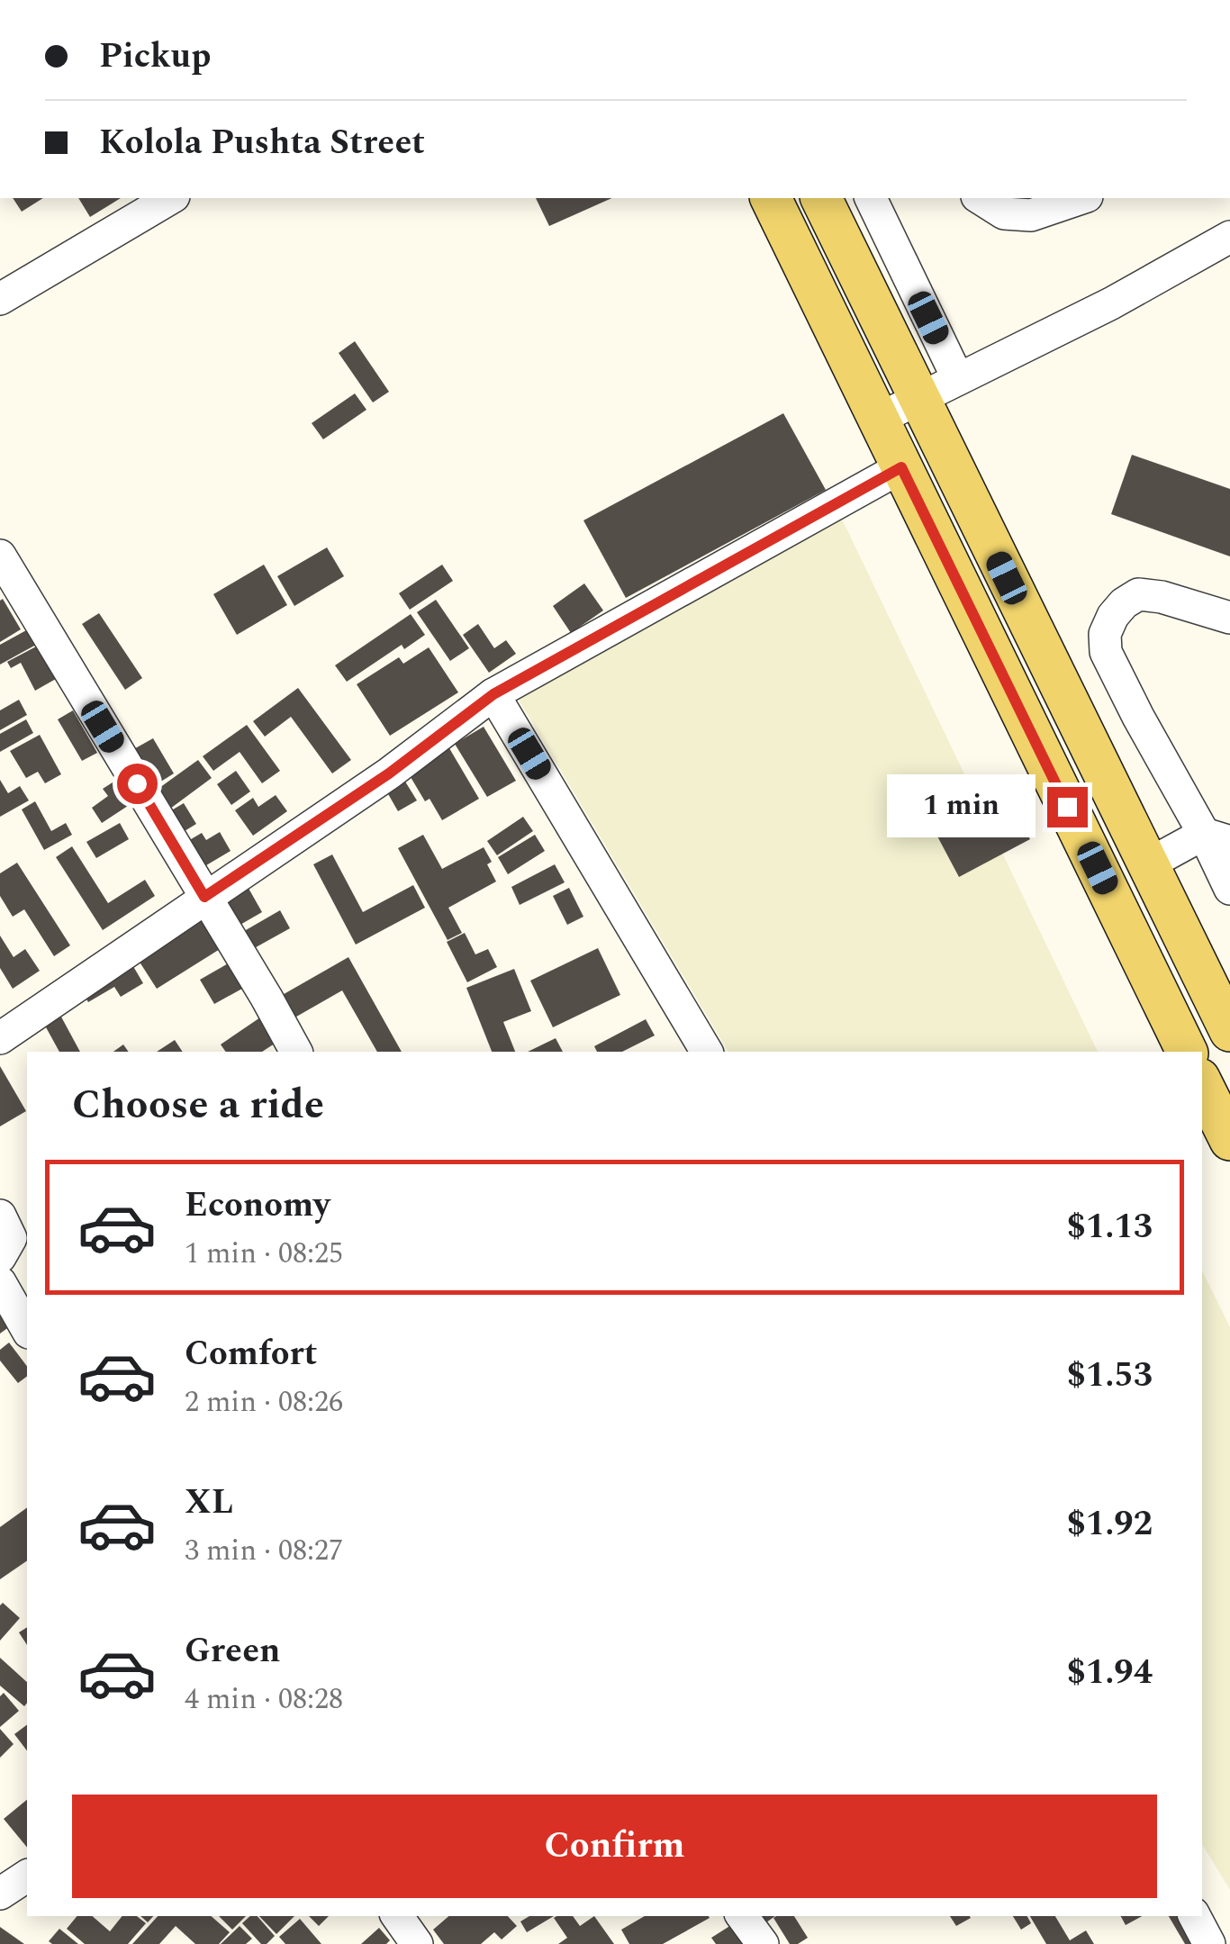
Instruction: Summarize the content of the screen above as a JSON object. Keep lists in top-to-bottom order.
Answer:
{
  "page": {
    "banner": ["Pickup", "Kolola Pushta Street"],
    "bubble": "1 min",
    "heading": "Choose a ride",
    "list": [
      {
        "name": "Economy",
        "note": "1 min · 08:25",
        "value": "$1.13"
      },
      {
        "name": "Comfort",
        "note": "2 min · 08:26",
        "value": "$1.53"
      },
      {
        "name": "XL",
        "note": "3 min · 08:27",
        "value": "$1.92"
      },
      {
        "name": "Green",
        "note": "4 min · 08:28",
        "value": "$1.94"
      }
    ],
    "buttons": "Confirm"
  }
}
